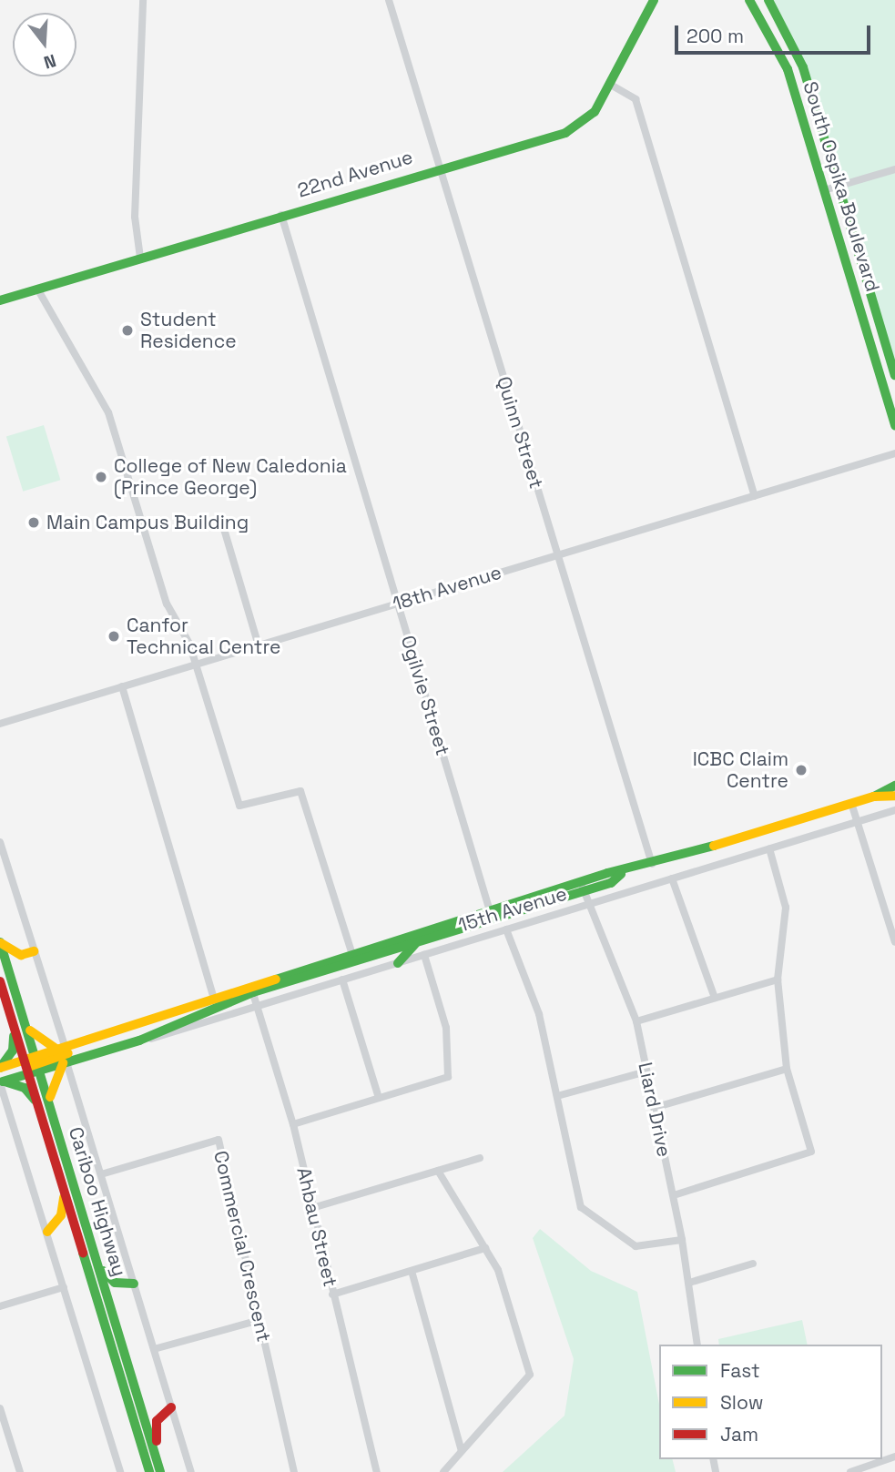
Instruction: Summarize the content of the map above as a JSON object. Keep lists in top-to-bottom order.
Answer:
{
  "streets": {
    "main road": [
      "22nd Avenue",
      "South Ospika Boulevard",
      "15th Avenue",
      "Cariboo Highway"
    ],
    "street": [
      "Quinn Street",
      "18th Avenue",
      "Ogilvie Street",
      "Liard Drive",
      "Ahbau Street",
      "Commercial Crescent"
    ]
  },
  "crossings": [
    ["22nd Avenue", "Quinn Street"],
    ["22nd Avenue", "Ogilvie Street"],
    ["Quinn Street", "18th Avenue"],
    ["Quinn Street", "15th Avenue"],
    ["18th Avenue", "Ogilvie Street"],
    ["Ogilvie Street", "15th Avenue"],
    ["15th Avenue", "Liard Drive"],
    ["15th Avenue", "Cariboo Highway"],
    ["15th Avenue", "Ahbau Street"]
  ],
  "places": [
    "Student Residence",
    "College of New Caledonia (Prince George)",
    "Main Campus Building",
    "Canfor Technical Centre",
    "ICBC Claim Centre"
  ],
  "legend": ["Fast", "Slow", "Jam"],
  "scale_bar": "200 m",
  "north": "bottom"
}
